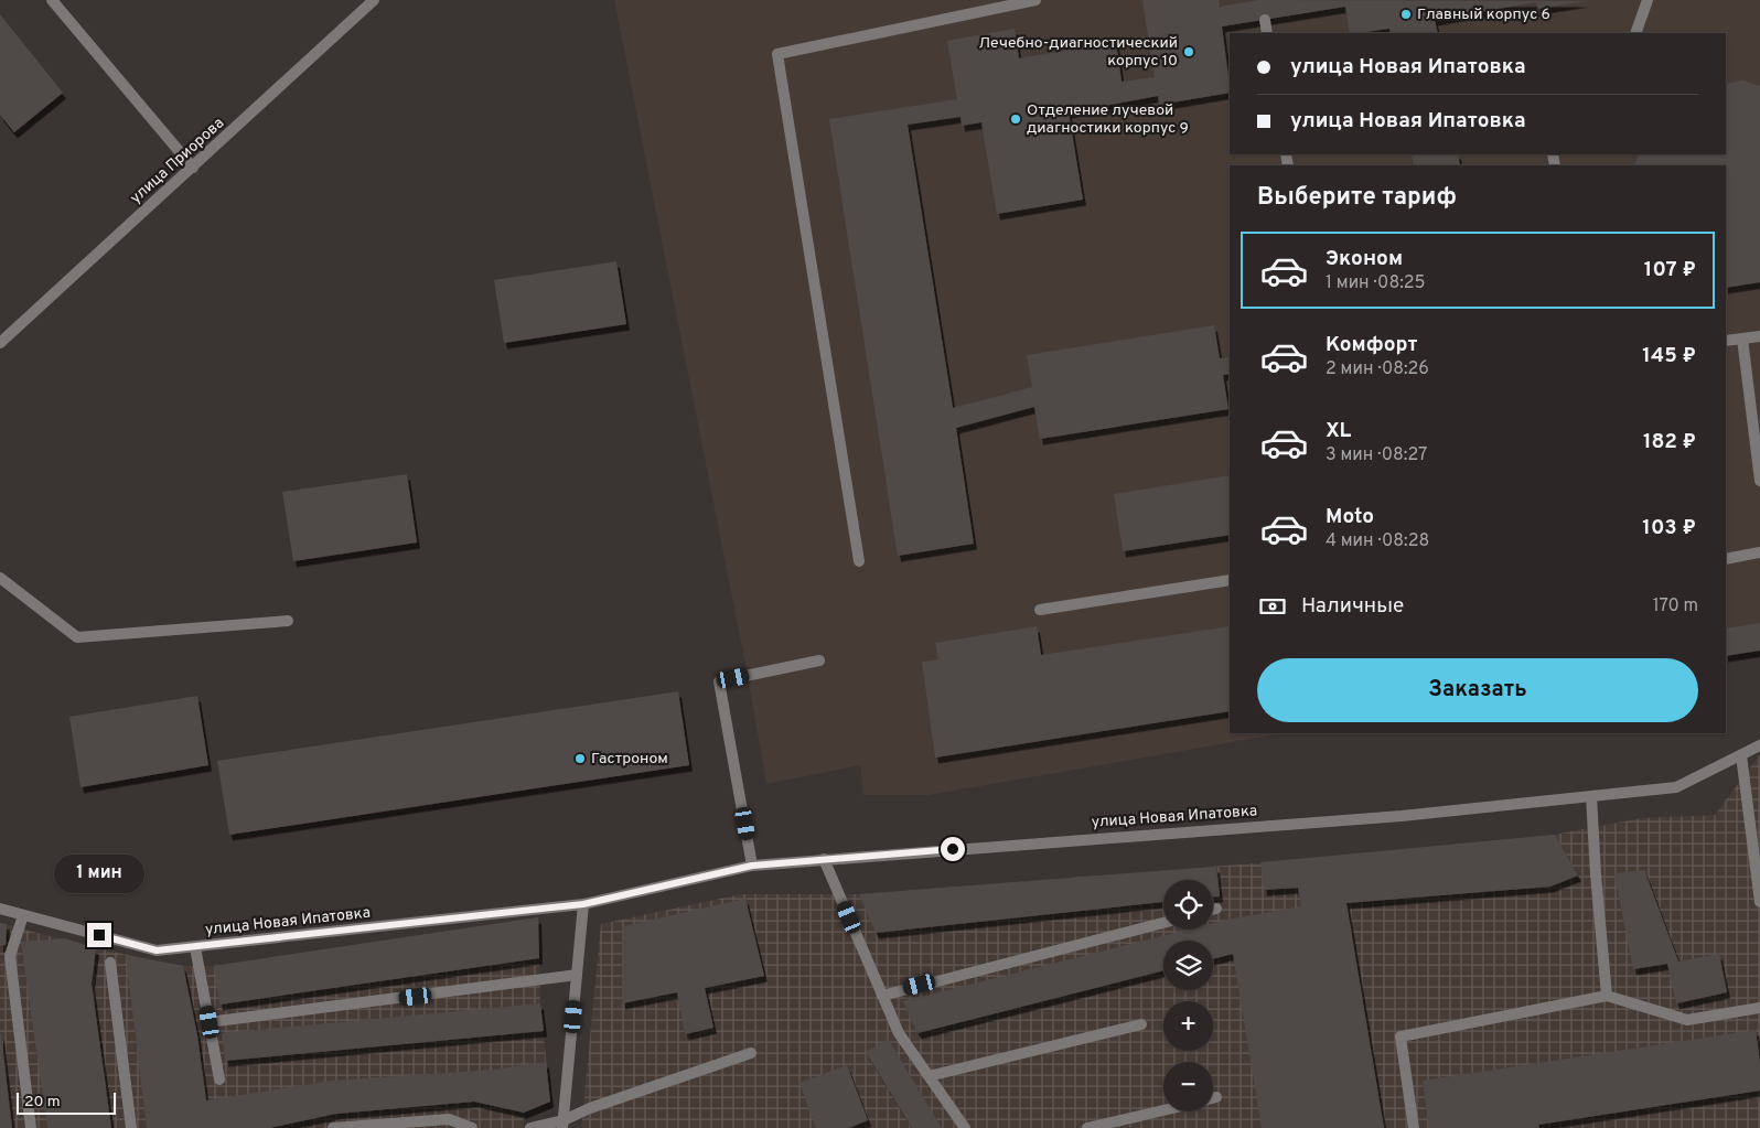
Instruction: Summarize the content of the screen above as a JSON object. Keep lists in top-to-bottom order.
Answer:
{
  "streets": {
    "street": ["улица Приорова", "улица Новая Ипатовка"]
  },
  "places": [
    "Главный корпус 6",
    "Лечебно-диагностический корпус 10",
    "Отделение лучевой диагностики корпус 9",
    "Гастроном"
  ],
  "scale_bar": "20 m",
  "page": {
    "banner": ["улица Новая Ипатовка", "улица Новая Ипатовка"],
    "heading": "Выберите тариф",
    "list": [
      {
        "name": "Эконом",
        "note": "1 мин · 08:25",
        "value": "107 ₽"
      },
      {
        "name": "Комфорт",
        "note": "2 мин · 08:26",
        "value": "145 ₽"
      },
      {
        "name": "XL",
        "note": "3 мин · 08:27",
        "value": "182 ₽"
      },
      {
        "name": "Moto",
        "note": "4 мин · 08:28",
        "value": "103 ₽"
      }
    ],
    "pay": ["Наличные", "170 m"],
    "buttons": "Заказать",
    "bubble": "1 мин",
    "map_buttons": ["+", "−"],
    "scale": "20 m"
  }
}
